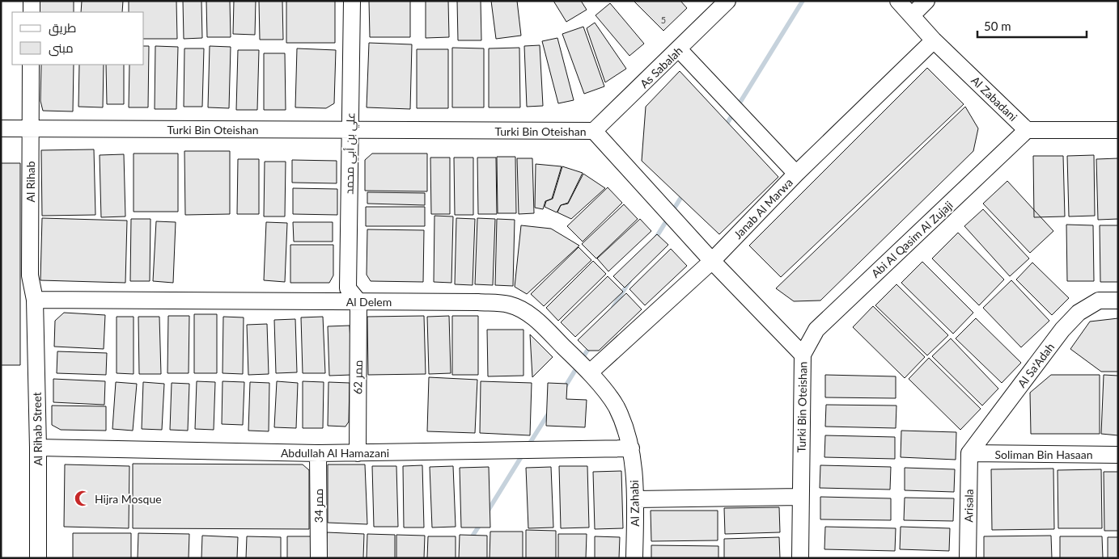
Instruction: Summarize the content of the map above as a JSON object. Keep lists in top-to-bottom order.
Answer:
{
  "streets": {
    "street": [
      "As Sabalah",
      "Al Zabadani",
      "Turki Bin Oteishan",
      "علي بن أبي محمد",
      "Al Rihab",
      "Janab Al Marwa",
      "Abi Al Qasim Al Zujaji",
      "Al Delem",
      "Al Sa'Adah",
      "ممر 62",
      "Al Rihab Street",
      "Abdullah Al Hamazani",
      "Soliman Bin Hasaan",
      "Al Zahabi",
      "ممر 34",
      "Arisala"
    ]
  },
  "crossings": [
    ["As Sabalah", "Turki Bin Oteishan"],
    ["Al Zabadani", "Janab Al Marwa"],
    ["Al Zabadani", "Abi Al Qasim Al Zujaji"],
    ["Turki Bin Oteishan", "علي بن أبي محمد"],
    ["Turki Bin Oteishan", "Al Rihab"],
    ["Turki Bin Oteishan", "Janab Al Marwa"],
    ["Turki Bin Oteishan", "Abi Al Qasim Al Zujaji"],
    ["علي بن أبي محمد", "Al Delem"],
    ["علي بن أبي محمد", "ممر 62"],
    ["Al Rihab", "Al Delem"],
    ["Al Rihab", "Al Rihab Street"],
    ["Janab Al Marwa", "Al Delem"],
    ["Al Delem", "ممر 62"],
    ["Al Delem", "Al Rihab Street"],
    ["Al Delem", "Abdullah Al Hamazani"],
    ["Al Delem", "Al Zahabi"],
    ["Al Sa'Adah", "Soliman Bin Hasaan"],
    ["Al Sa'Adah", "Arisala"],
    ["ممر 62", "Abdullah Al Hamazani"],
    ["Al Rihab Street", "Abdullah Al Hamazani"],
    ["Abdullah Al Hamazani", "Al Zahabi"],
    ["Abdullah Al Hamazani", "ممر 34"],
    ["Soliman Bin Hasaan", "Arisala"]
  ],
  "places": {
    "mosque": ["Hijra Mosque"]
  },
  "house_numbers": ["5"],
  "legend": ["طريق", "مبنى"],
  "scale_bar": "50 m"
}
